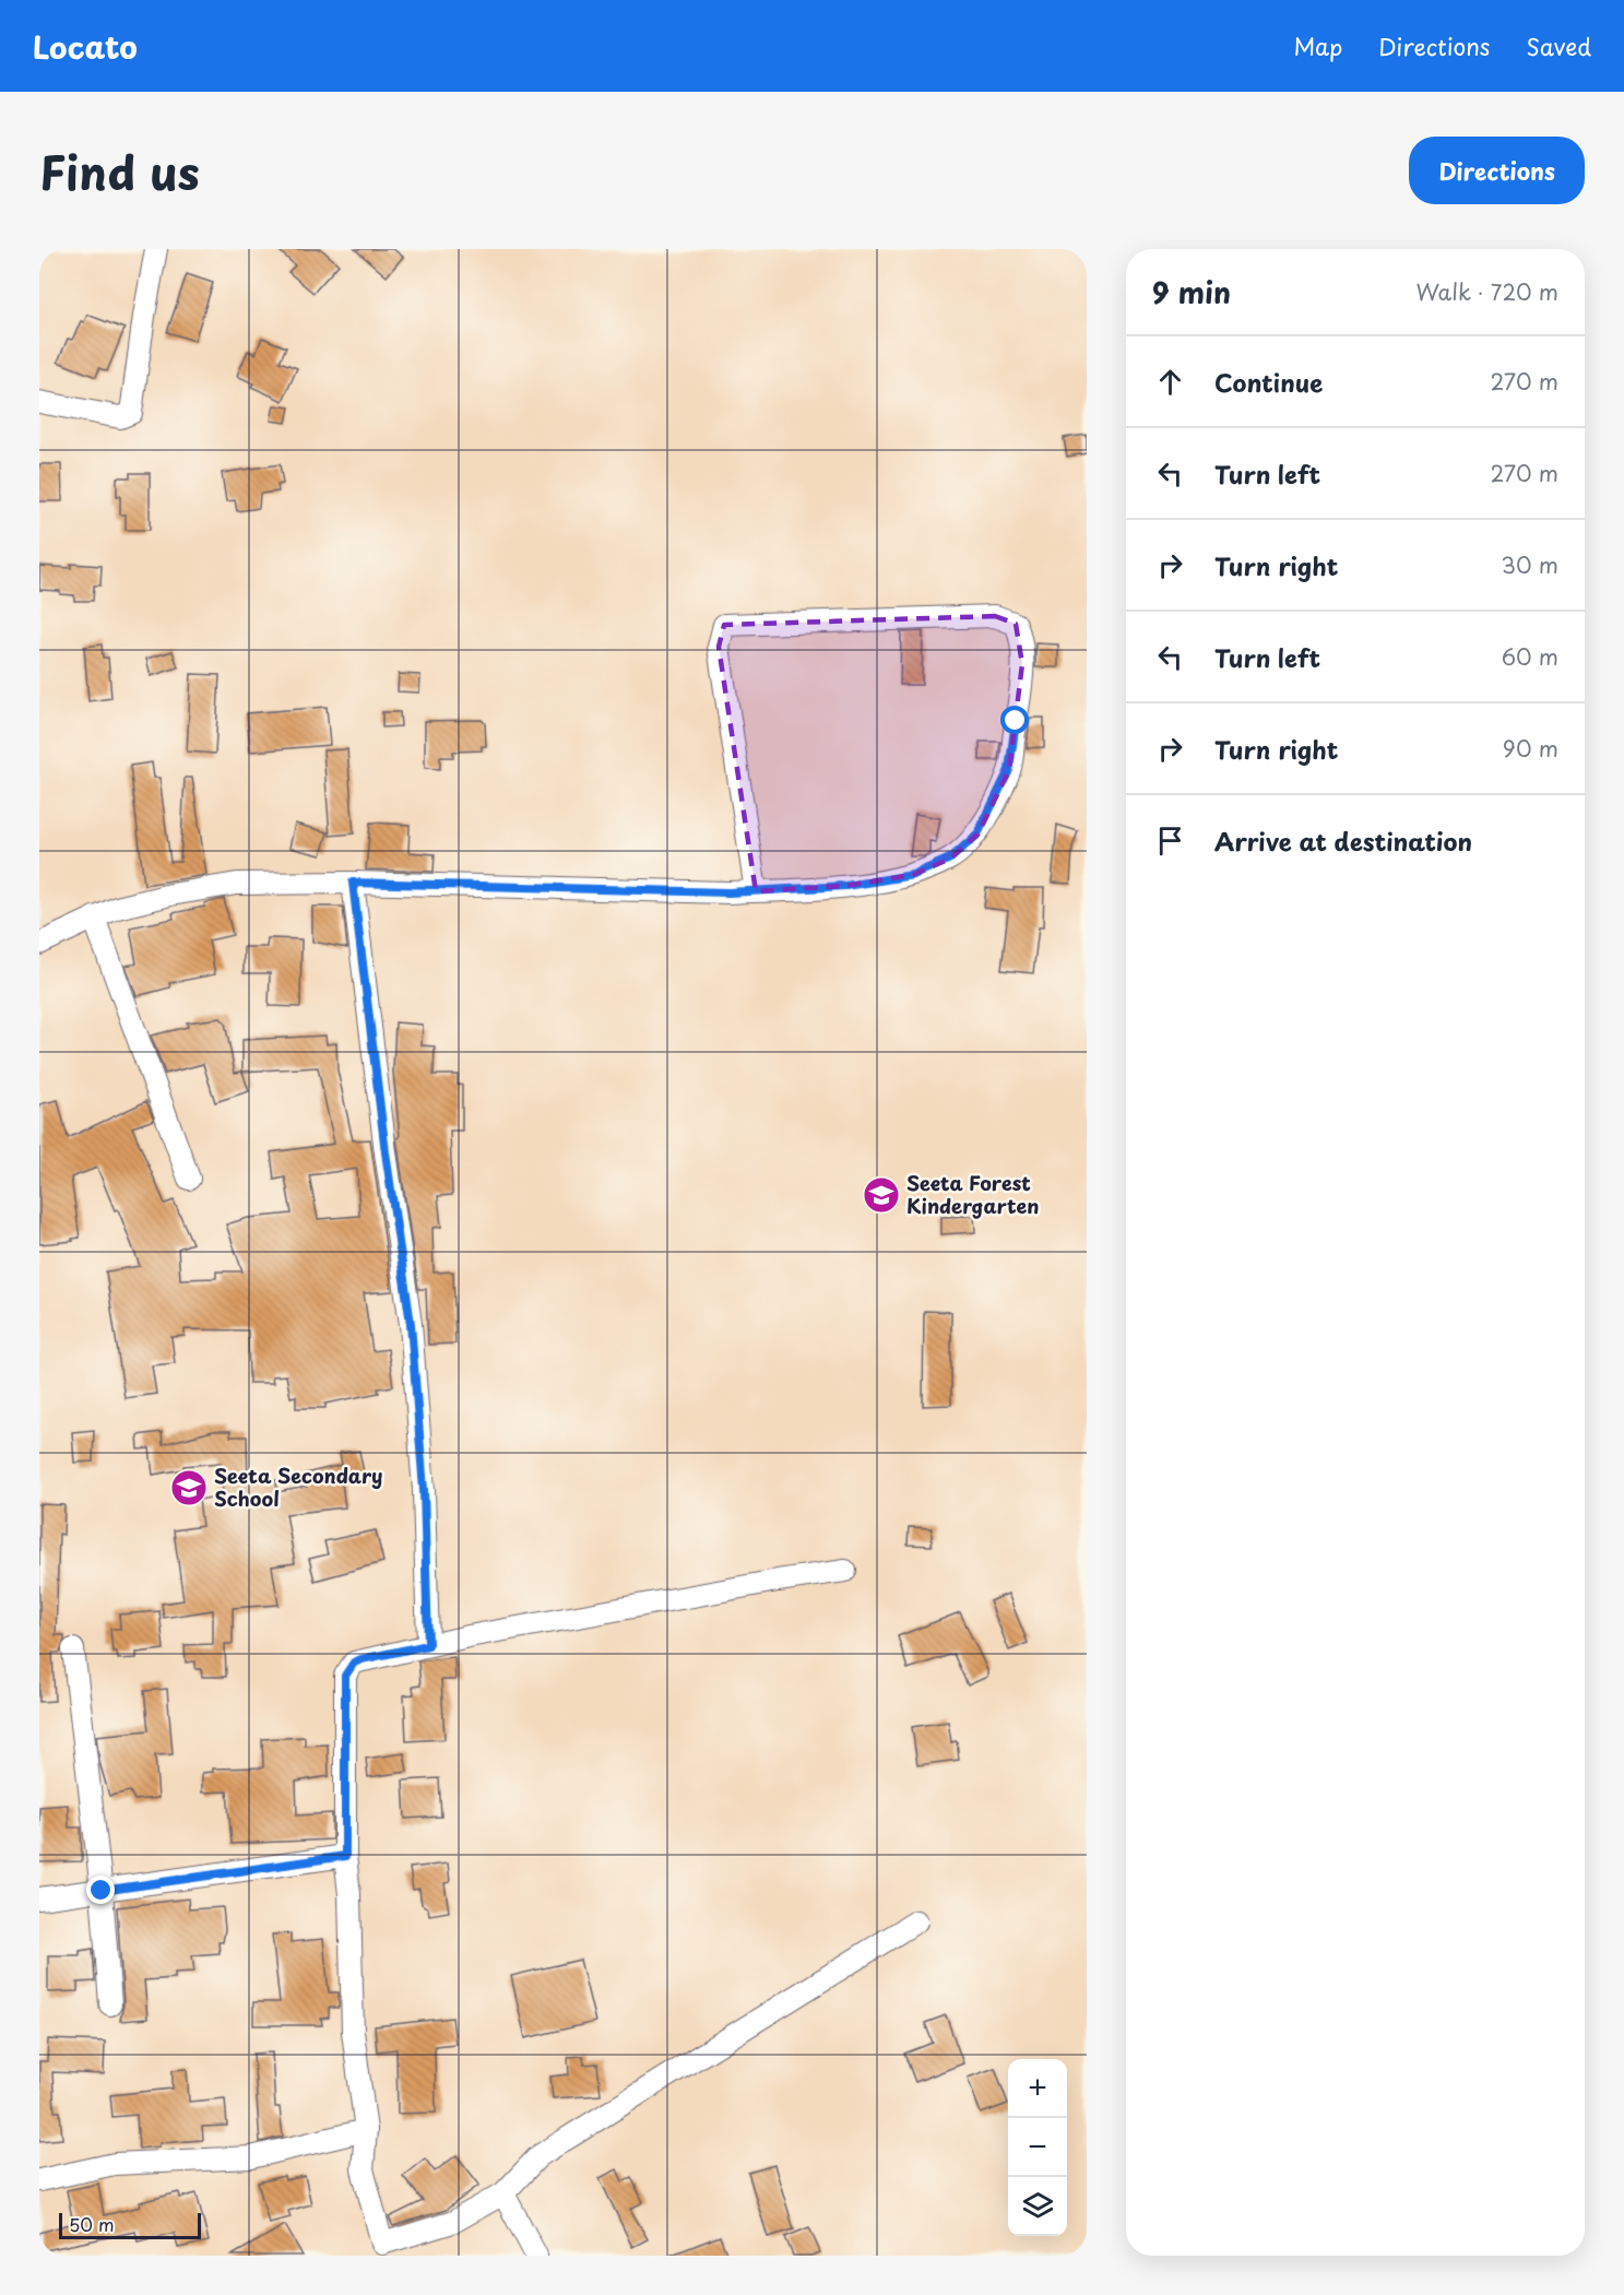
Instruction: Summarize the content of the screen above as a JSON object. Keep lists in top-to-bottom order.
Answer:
{
  "places": {
    "school or university": ["Seeta Forest Kindergarten", "Seeta Secondary School"]
  },
  "scale_bar": "50 m",
  "page": {
    "header": "Locato",
    "nav": ["Map", "Directions", "Saved"],
    "title": "Find us",
    "buttons": "Directions",
    "heading": ["9 min", "Walk · 720 m"],
    "list": [
      ["Continue", "270 m"],
      ["Turn left", "270 m"],
      ["Turn right", "30 m"],
      ["Turn left", "60 m"],
      ["Turn right", "90 m"],
      "Arrive at destination"
    ],
    "map_buttons": ["+", "−"],
    "scale": "50 m"
  }
}
